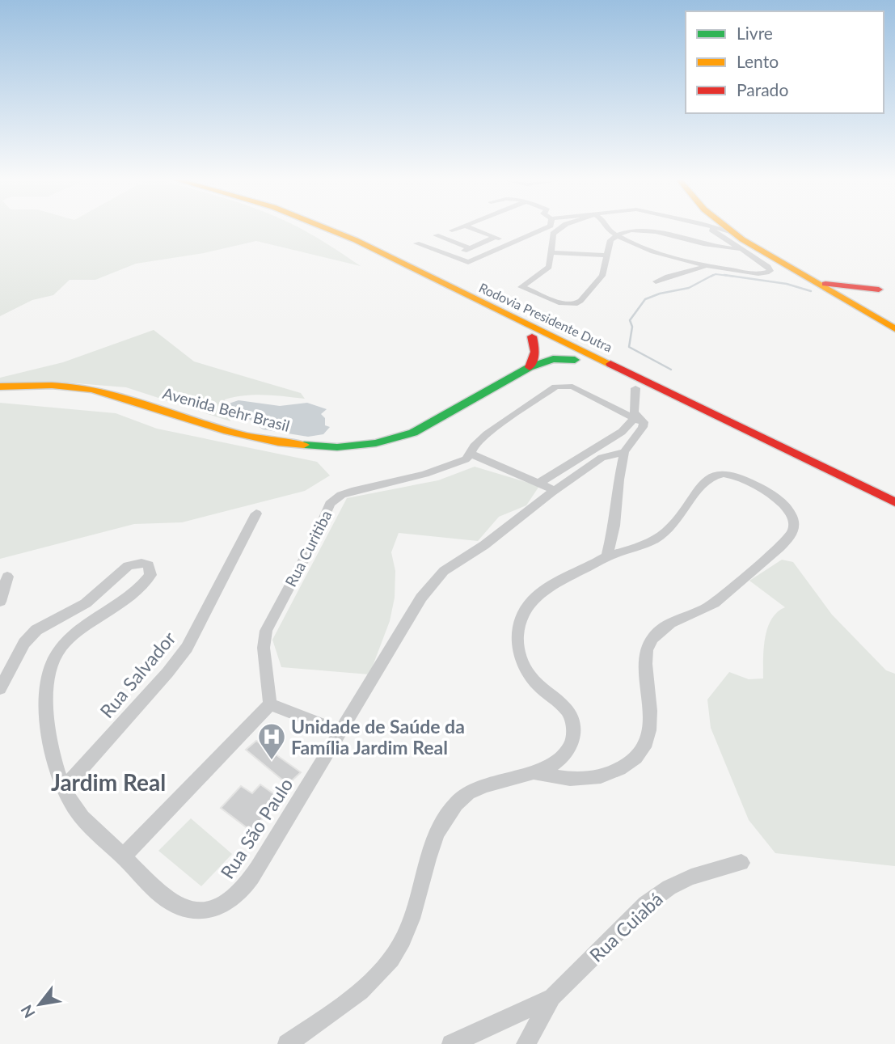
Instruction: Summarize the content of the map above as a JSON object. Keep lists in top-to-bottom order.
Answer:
{
  "streets": {
    "main road": ["Rodovia Presidente Dutra", "Avenida Behr Brasil"],
    "street": [
      "Rua Curitiba",
      "Rua Salvador",
      "Rua São Paulo",
      "Rua Cuiabá"
    ]
  },
  "crossings": [
    ["Rua Salvador", "Rua São Paulo"]
  ],
  "districts": ["Jardim Real"],
  "places": {
    "hospital": ["Unidade de Saúde da Família Jardim Real"]
  },
  "legend": ["Livre", "Lento", "Parado"],
  "north": "bottom left"
}
